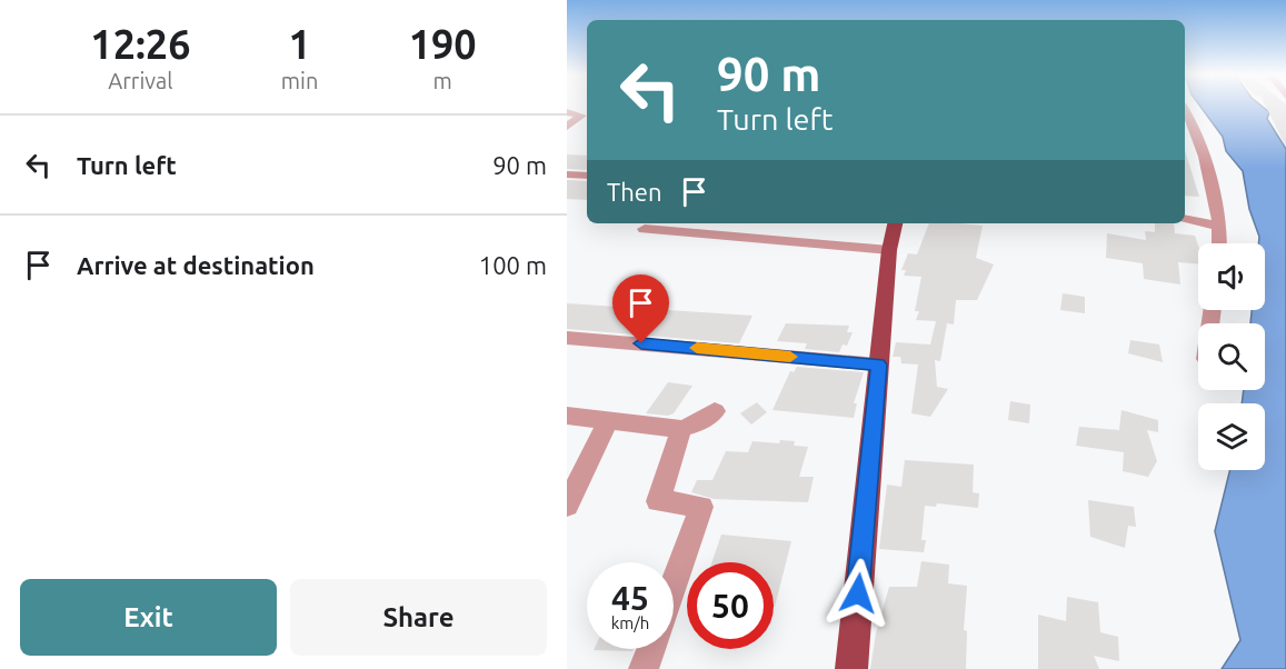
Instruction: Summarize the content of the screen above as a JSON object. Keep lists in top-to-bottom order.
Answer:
{
  "page": {
    "eta": [
      "12:26",
      "Arrival",
      "1",
      "min",
      "190",
      "m"
    ],
    "turn": ["90 m", "Turn left"],
    "list": [
      {
        "name": "Turn left",
        "value": "90 m"
      },
      {
        "name": "Arrive at destination",
        "value": "100 m"
      }
    ],
    "then": "Then",
    "speed": "45 km/h",
    "limit": "50",
    "buttons": ["Exit", "Share"]
  }
}
